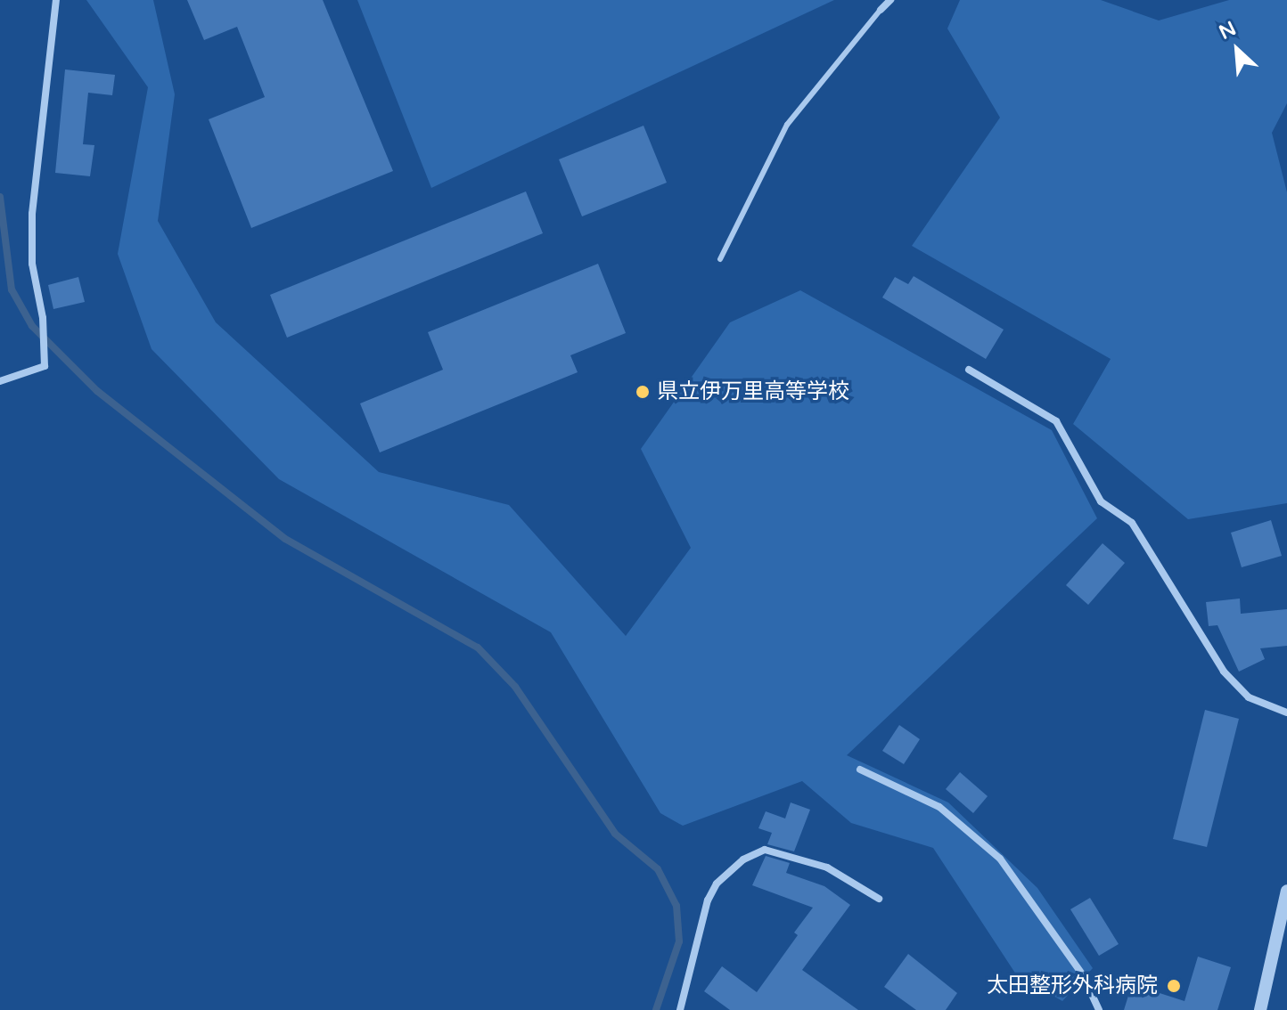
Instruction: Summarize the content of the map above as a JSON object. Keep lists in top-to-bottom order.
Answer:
{
  "places": ["県立伊万里高等学校", "太田整形外科病院"],
  "north": "top left"
}
